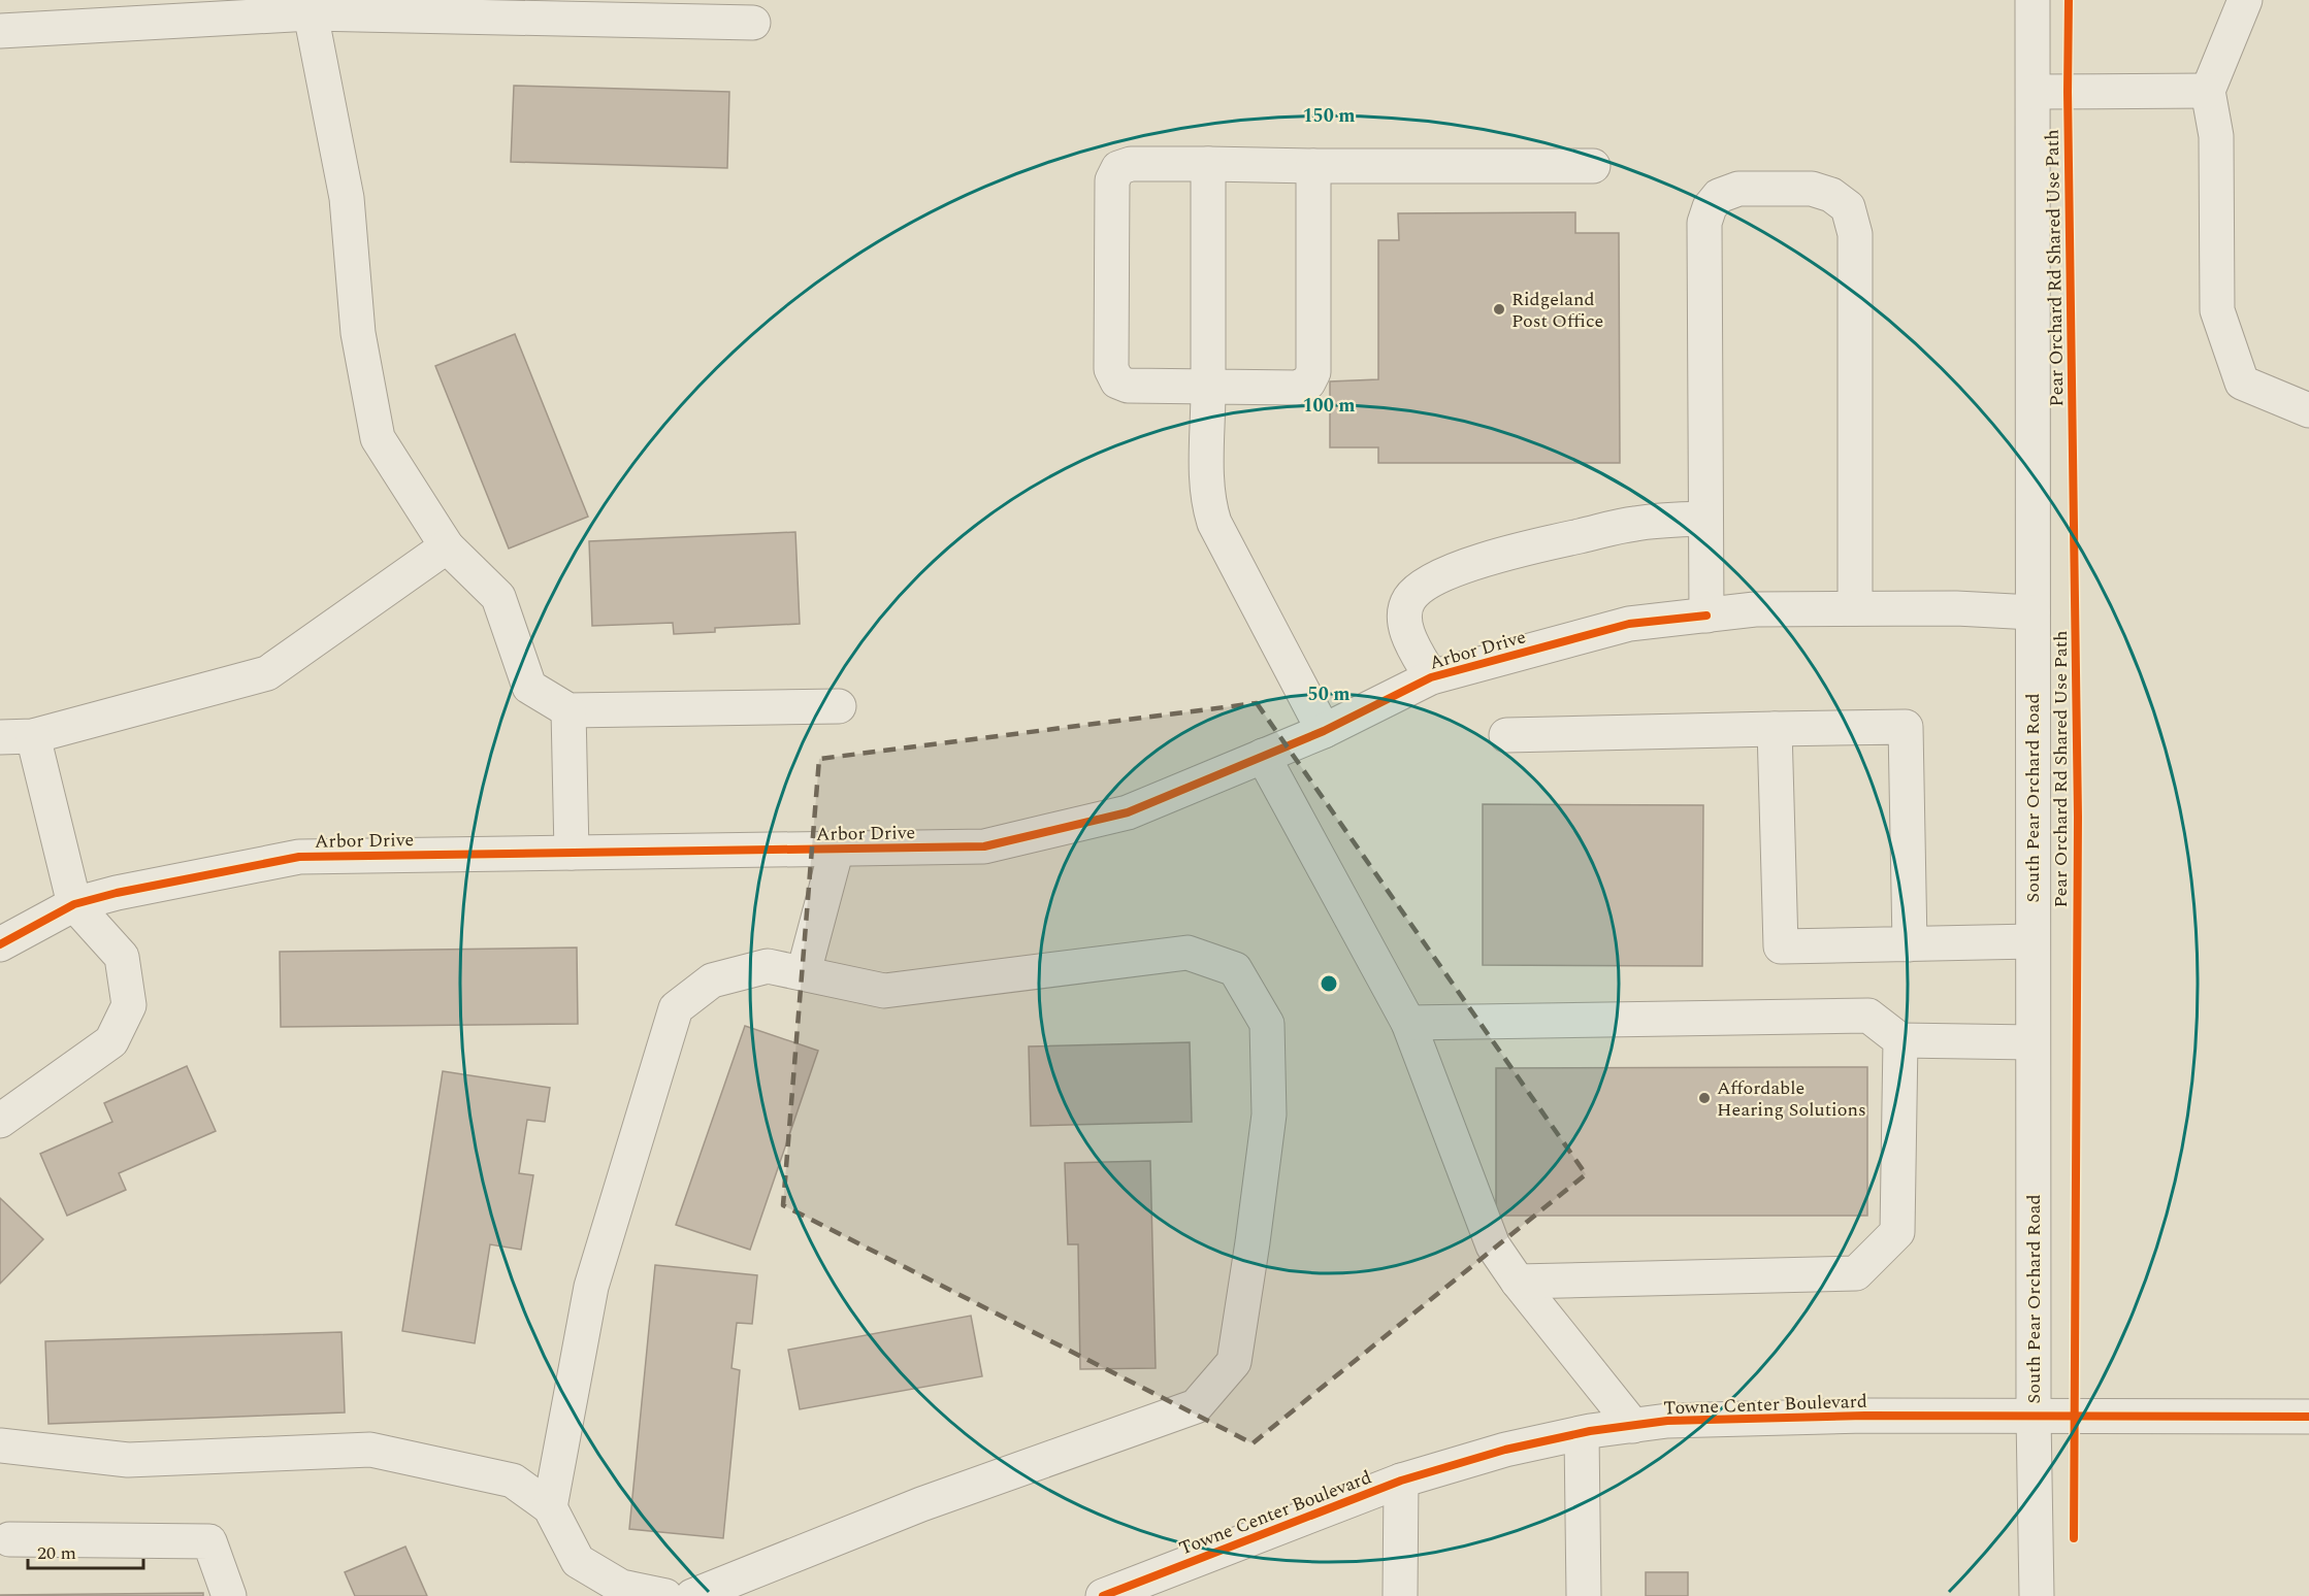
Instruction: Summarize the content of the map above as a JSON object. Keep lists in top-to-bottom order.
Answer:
{
  "streets": {
    "street": ["Arbor Drive", "South Pear Orchard Road", "Towne Center Boulevard"],
    "cycle path": ["Pear Orchard Rd Shared Use Path"]
  },
  "crossings": [
    ["Arbor Drive", "South Pear Orchard Road"],
    ["South Pear Orchard Road", "Towne Center Boulevard"]
  ],
  "places": ["Ridgeland Post Office", "Affordable Hearing Solutions"],
  "scale_bar": "20 m",
  "rings": ["150 m", "100 m", "50 m"]
}
